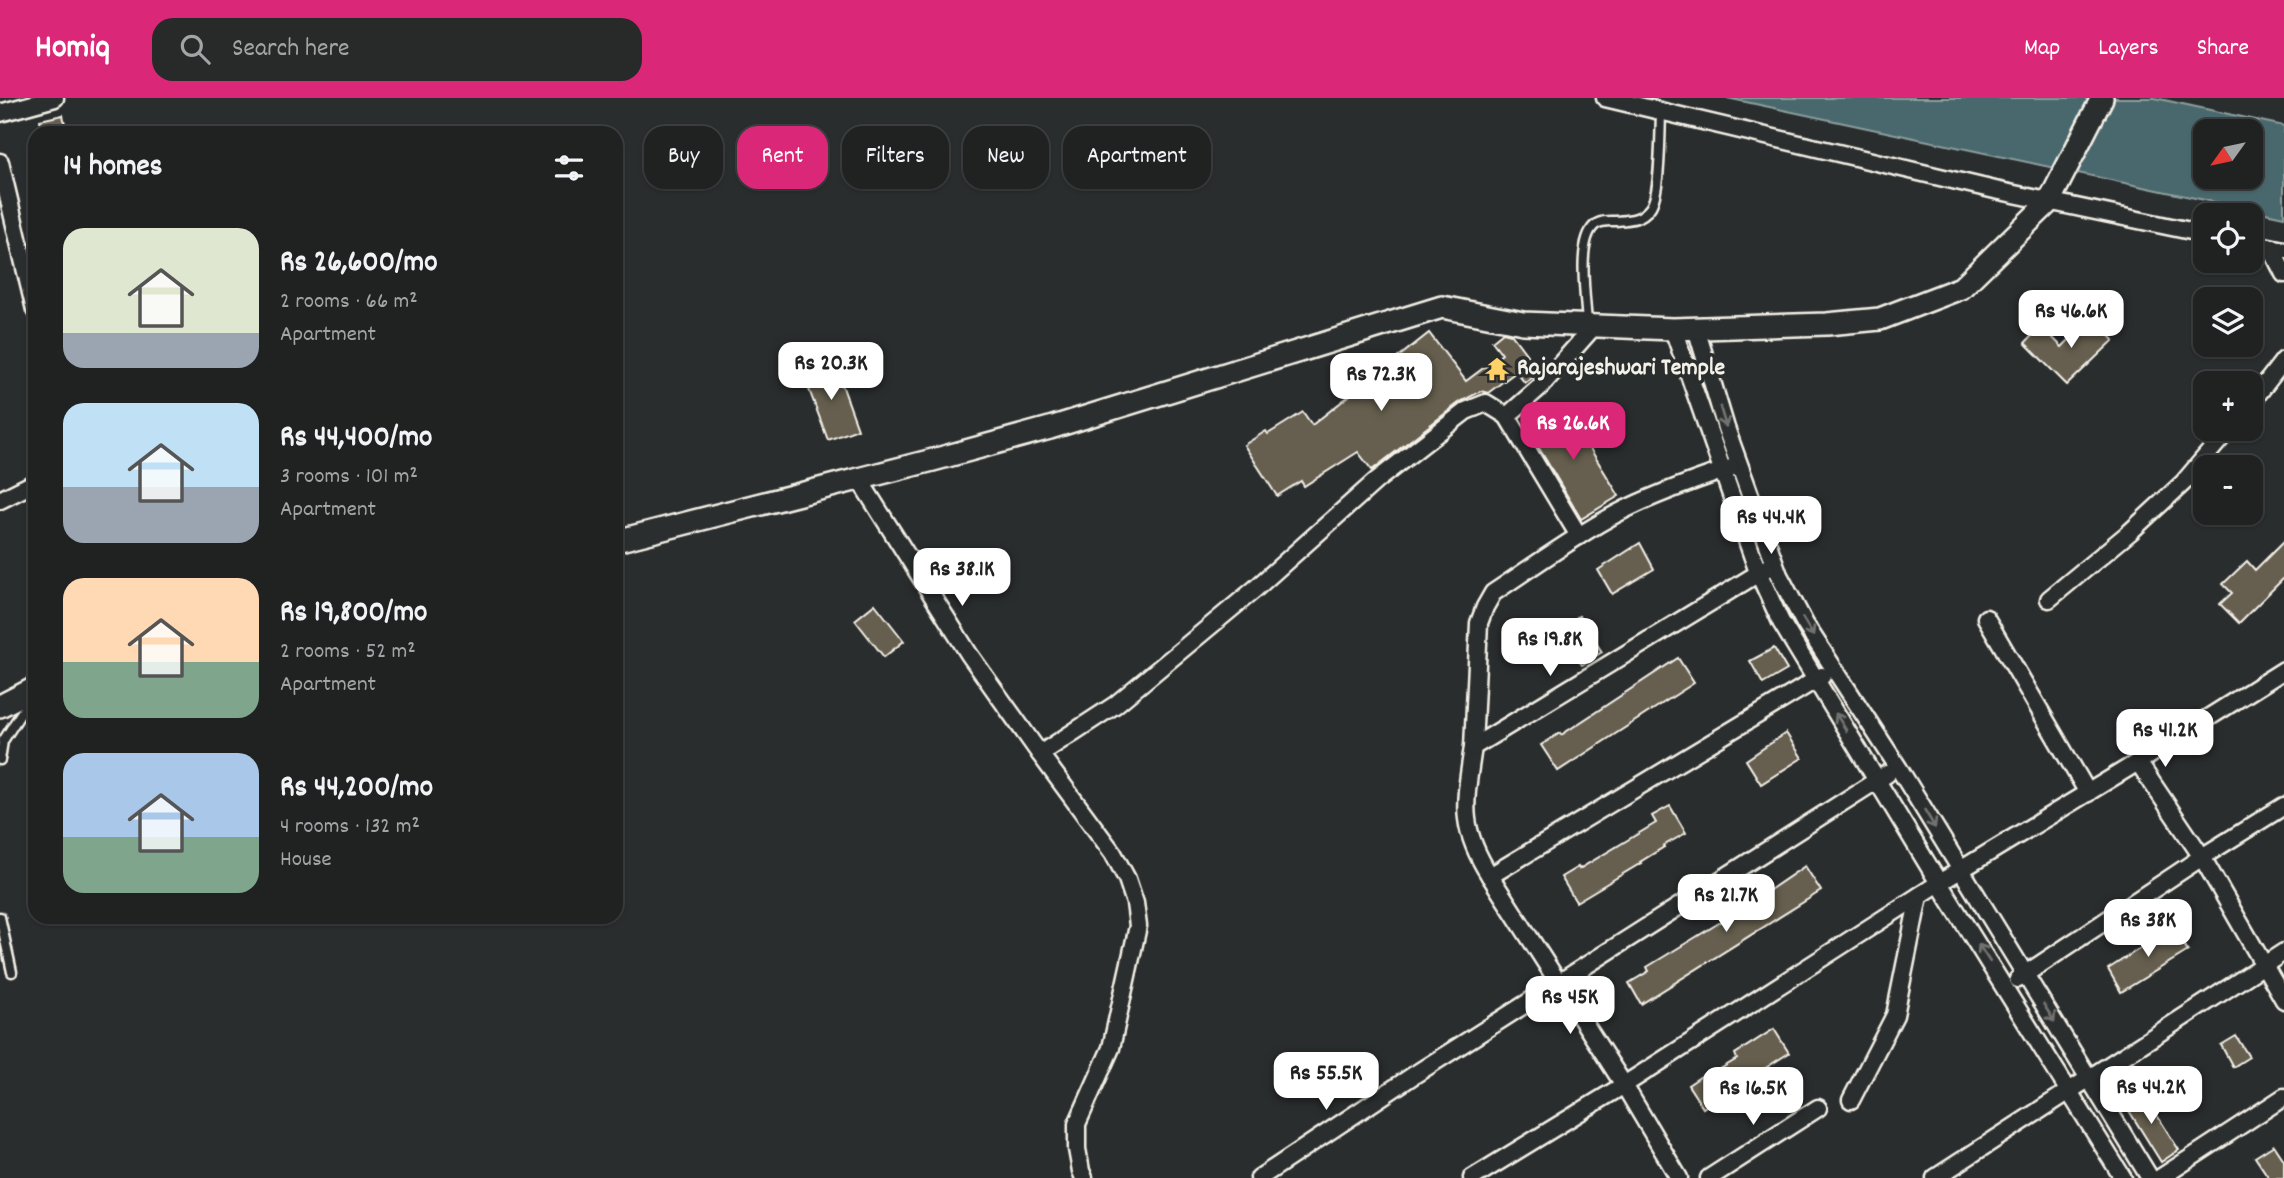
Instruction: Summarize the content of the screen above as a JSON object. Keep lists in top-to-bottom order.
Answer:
{
  "places": {
    "temple": ["Rajarajeshwari Temple"]
  },
  "north": "bottom left",
  "page": {
    "header": "Homiq",
    "search": "Search here",
    "nav": ["Map", "Layers", "Share"],
    "map_buttons": ["+", "−"],
    "chip": [
      "Buy",
      "Rent",
      "Filters",
      "New",
      "Apartment"
    ],
    "heading": "14 homes",
    "list": [
      {
        "name": "Rs 26,600/mo",
        "note": "2 rooms · 66 m² · Apartment"
      },
      {
        "name": "Rs 44,400/mo",
        "note": "3 rooms · 101 m² · Apartment"
      },
      {
        "name": "Rs 19,800/mo",
        "note": "2 rooms · 52 m² · Apartment"
      },
      {
        "name": "Rs 44,200/mo",
        "note": "4 rooms · 132 m² · House"
      }
    ],
    "price": [
      "Rs 46.6K",
      "Rs 20.3K",
      "Rs 72.3K",
      "Rs 26.6K",
      "Rs 44.4K",
      "Rs 38.1K",
      "Rs 19.8K",
      "Rs 41.2K",
      "Rs 21.7K",
      "Rs 38K",
      "Rs 45K",
      "Rs 55.5K",
      "Rs 44.2K",
      "Rs 16.5K"
    ]
  }
}
